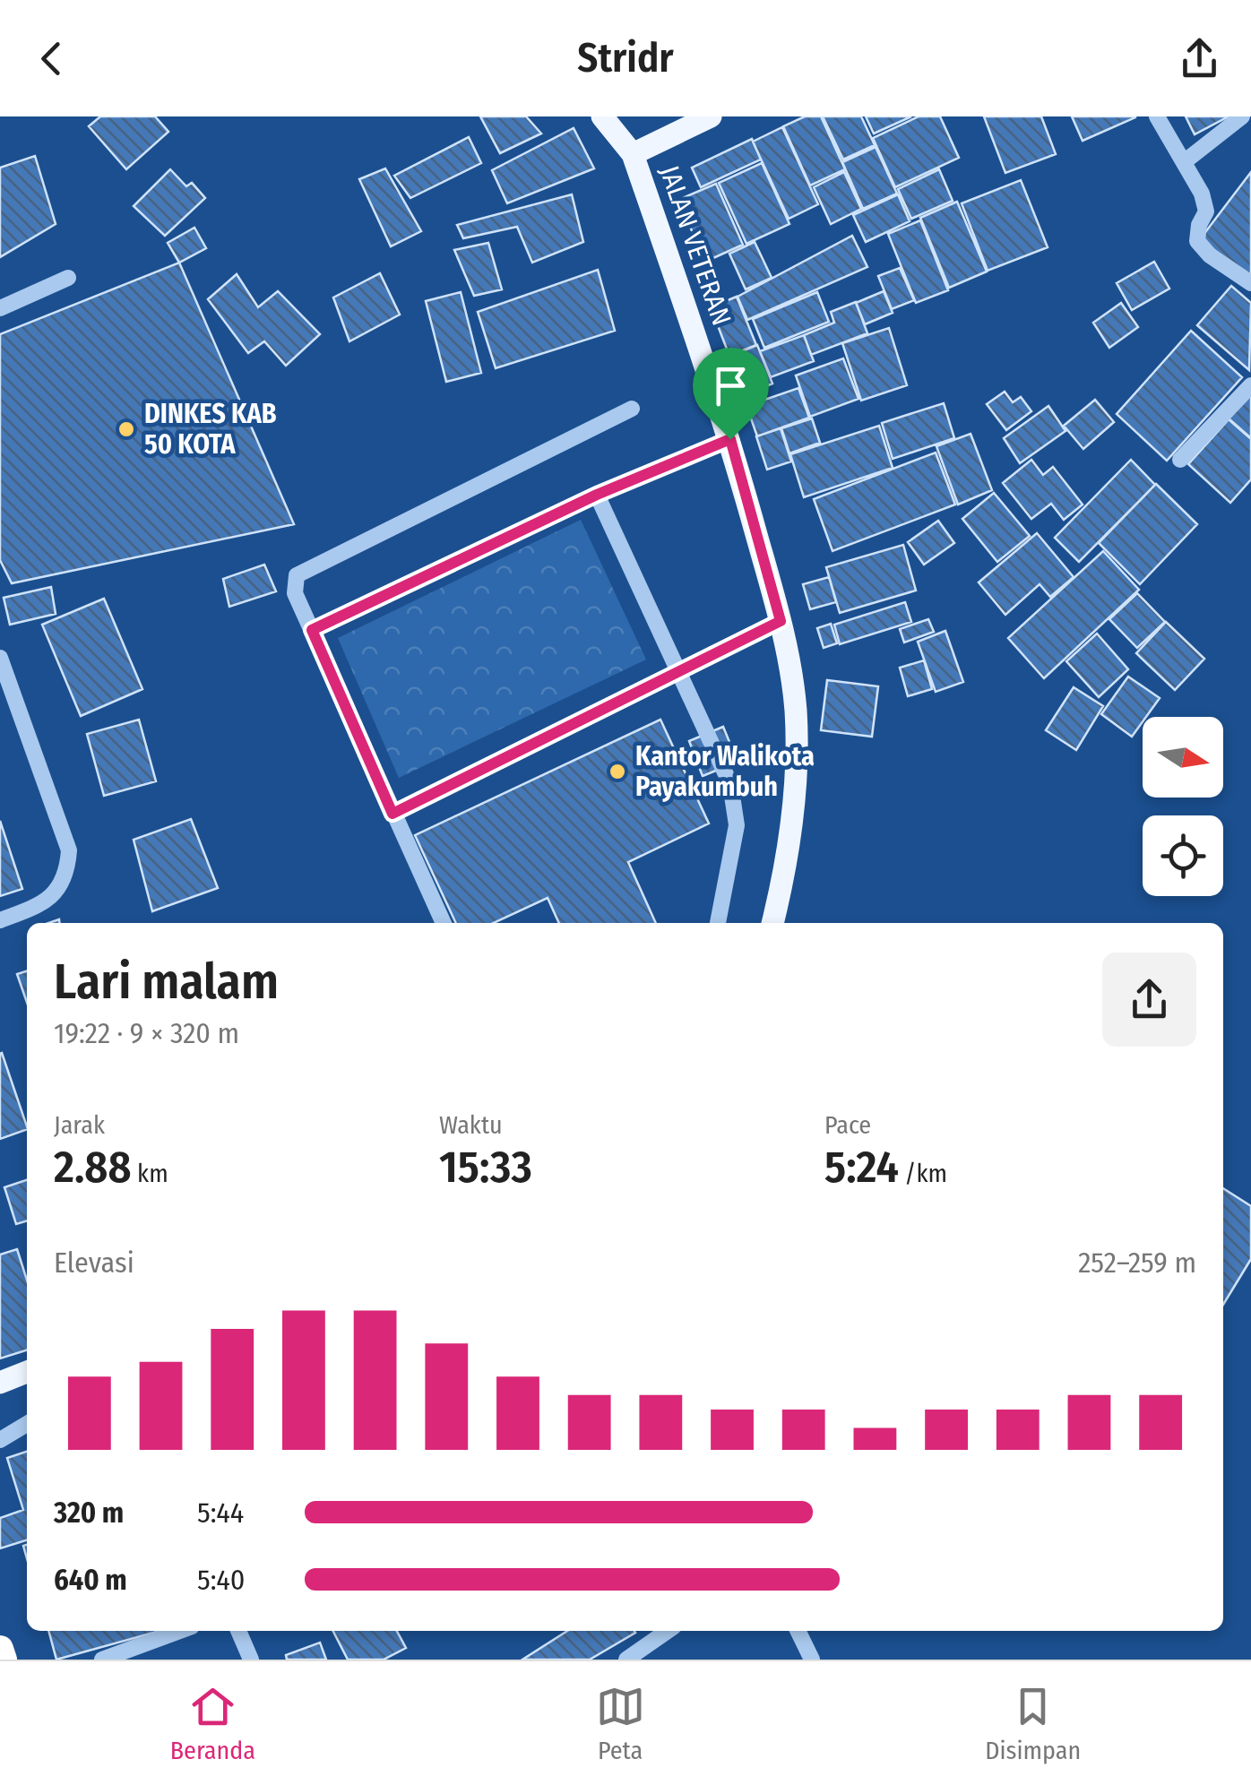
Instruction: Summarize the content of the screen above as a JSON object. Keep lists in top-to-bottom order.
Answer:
{
  "streets": {
    "main road": ["JALAN VETERAN"]
  },
  "places": ["DINKES KAB 50 KOTA", "Kantor Walikota Payakumbuh"],
  "north": "right",
  "page": {
    "header": "Stridr",
    "heading": ["Lari malam", "19:22 · 9 × 320 m"],
    "stats": [
      ["Jarak", "2.88 km"],
      ["Waktu", "15:33"],
      ["Pace", "5:24 /km"]
    ],
    "chart": ["Elevasi", "252–259 m"],
    "list": [
      {
        "name": "320 m",
        "note": "5:44"
      },
      {
        "name": "640 m",
        "note": "5:40"
      }
    ],
    "tabs": ["Beranda", "Peta", "Disimpan"]
  }
}
